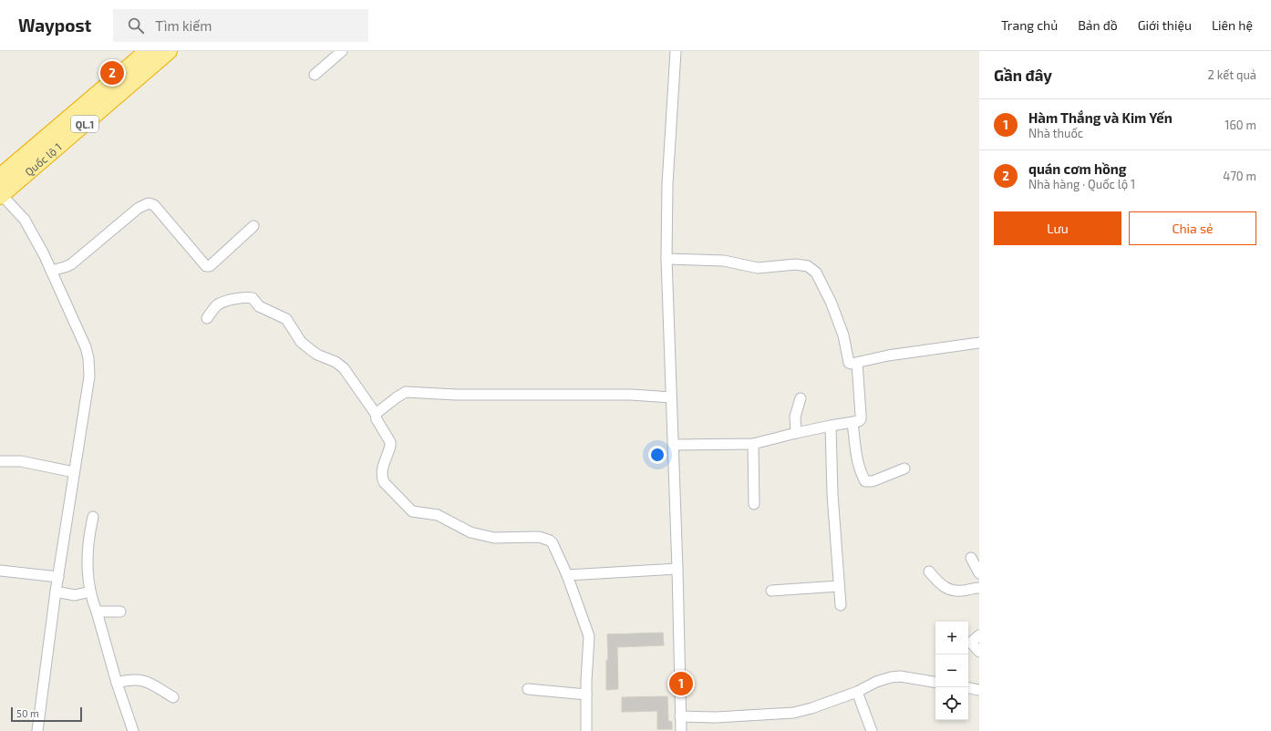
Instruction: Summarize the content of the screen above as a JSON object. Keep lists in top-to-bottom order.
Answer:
{
  "streets": {
    "highway": ["QL.1", "Quốc lộ 1"]
  },
  "scale_bar": "50 m",
  "page": {
    "header": "Waypost",
    "search": "Tìm kiếm",
    "nav": [
      "Trang chủ",
      "Bản đồ",
      "Giới thiệu",
      "Liên hệ"
    ],
    "heading": ["Gần đây", "2 kết quả"],
    "pins": ["2", "1"],
    "list": [
      {
        "mark": "1",
        "name": "Hàm Thắng và Kim Yến",
        "note": "Nhà thuốc",
        "value": "160 m"
      },
      {
        "mark": "2",
        "name": "quán cơm hồng",
        "note": "Nhà hàng · Quốc lộ 1",
        "value": "470 m"
      }
    ],
    "buttons": ["Lưu", "Chia sẻ"],
    "map_buttons": ["+", "−"],
    "scale": "50 m"
  }
}
